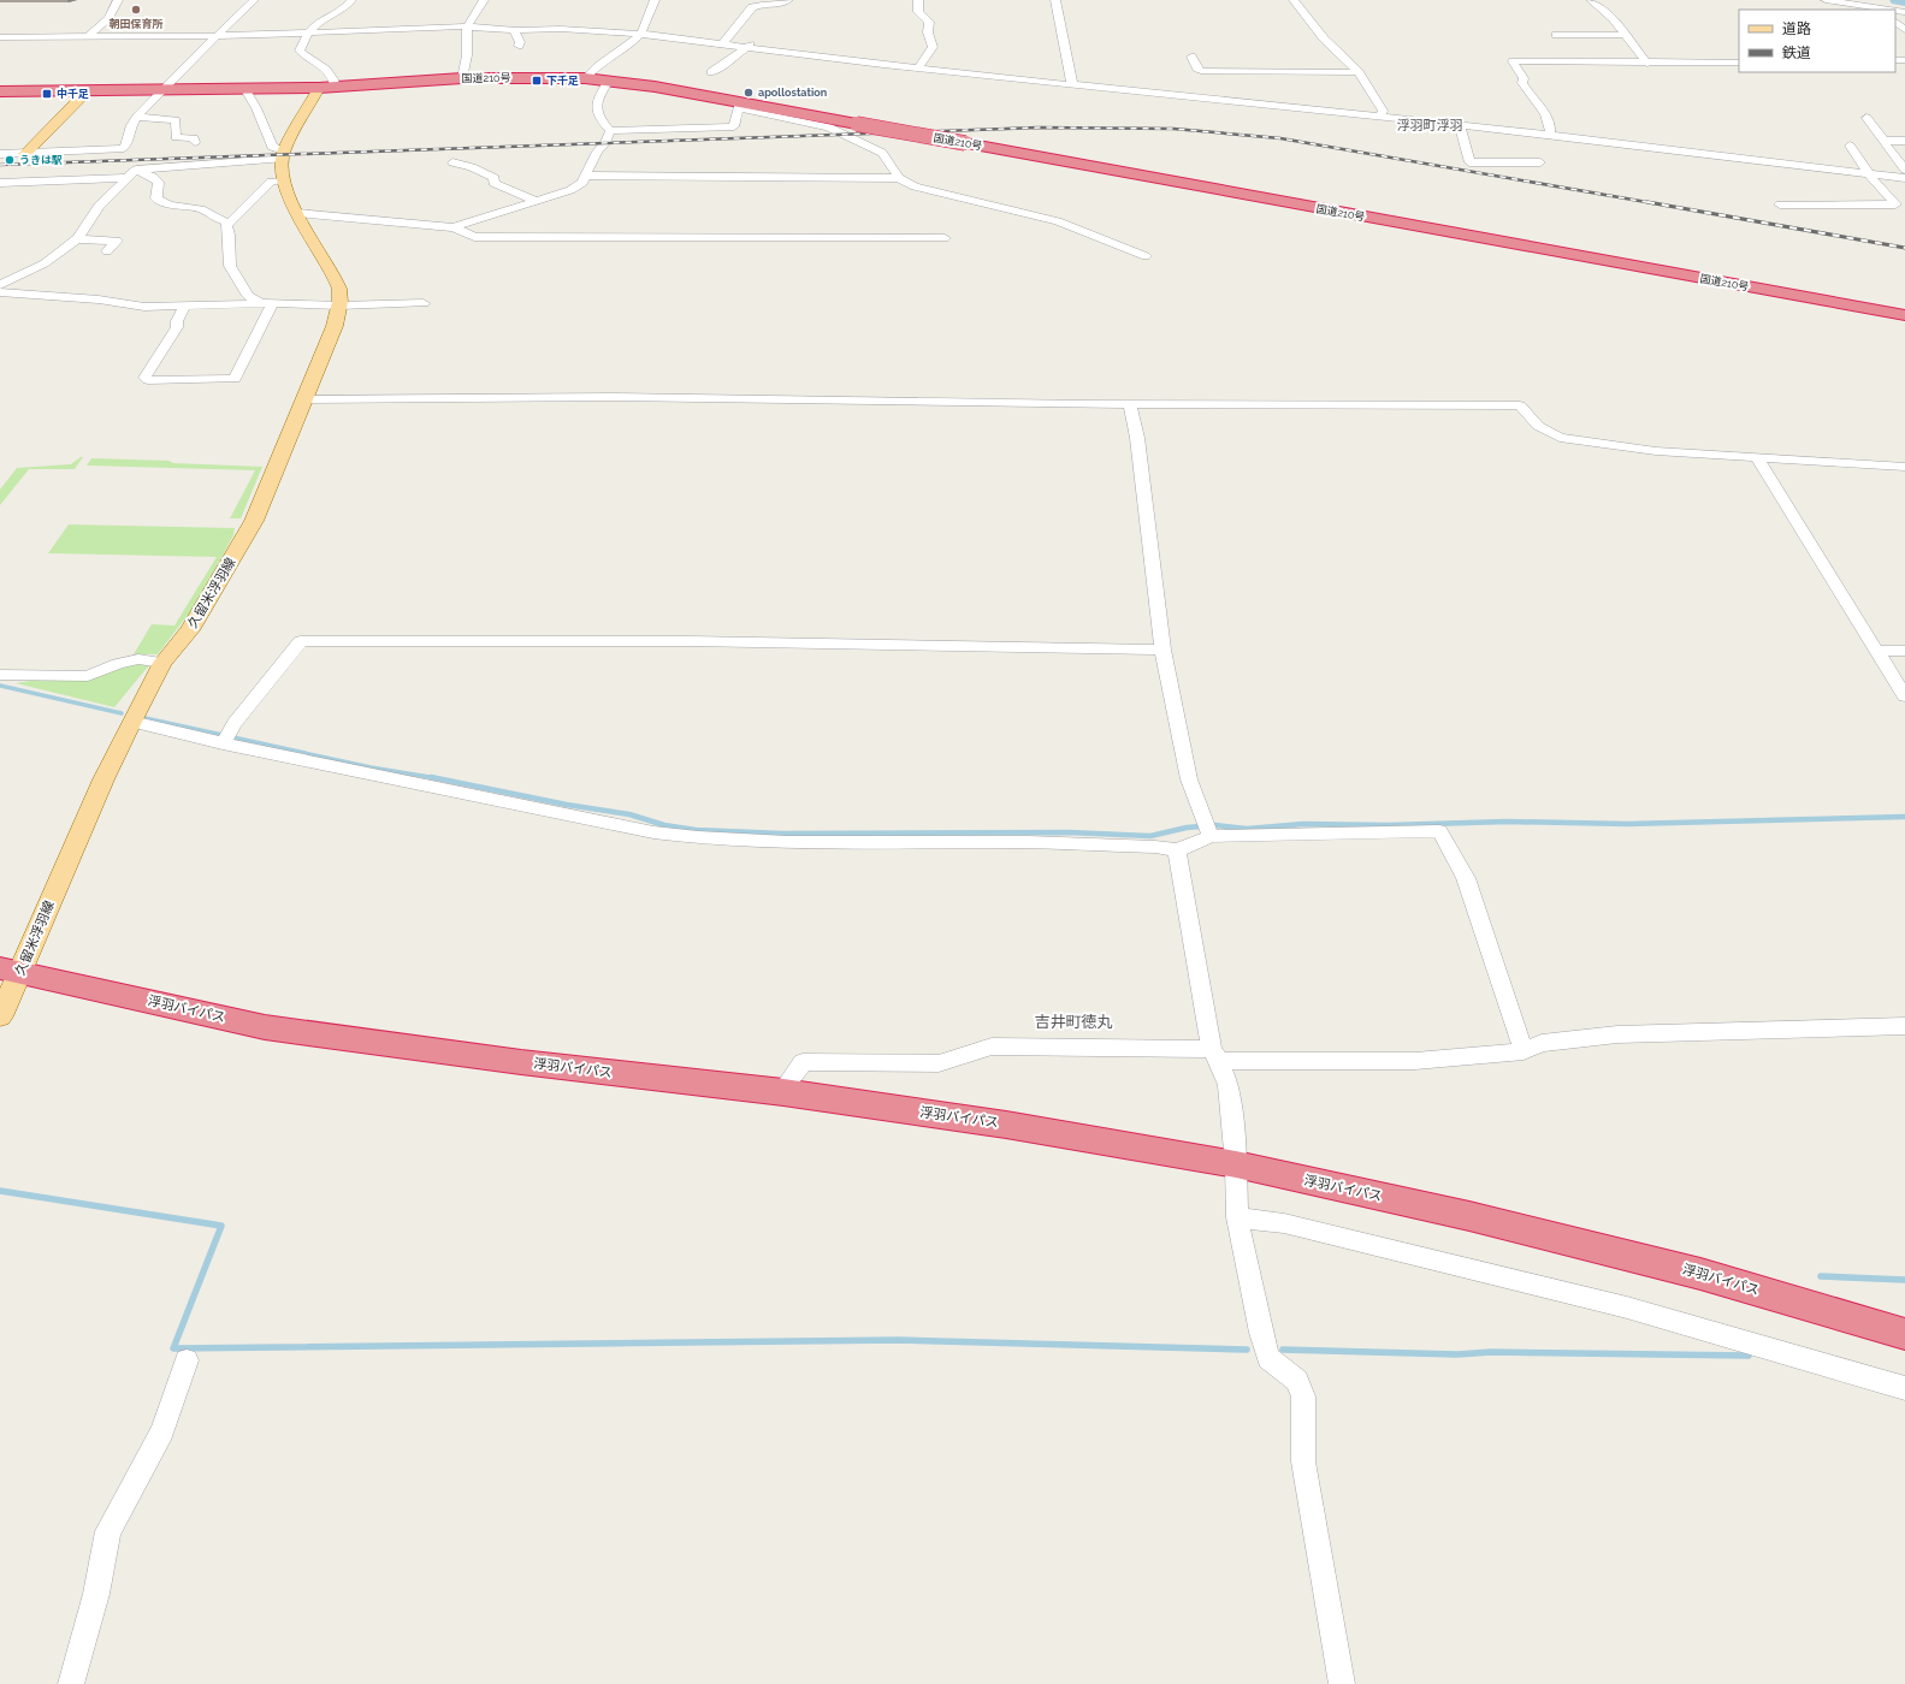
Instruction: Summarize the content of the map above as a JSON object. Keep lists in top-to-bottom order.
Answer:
{
  "streets": {
    "highway": ["国道210号", "浮羽バイパス"],
    "main road": ["久留米浮羽線"]
  },
  "crossings": [
    ["久留米浮羽線", "浮羽バイパス"]
  ],
  "districts": ["浮羽町浮羽", "吉井町徳丸"],
  "places": {
    "other": ["朝田保育所", "apollostation", "うきは駅"],
    "transit": ["下千足", "中千足"]
  },
  "legend": ["道路", "鉄道"]
}
